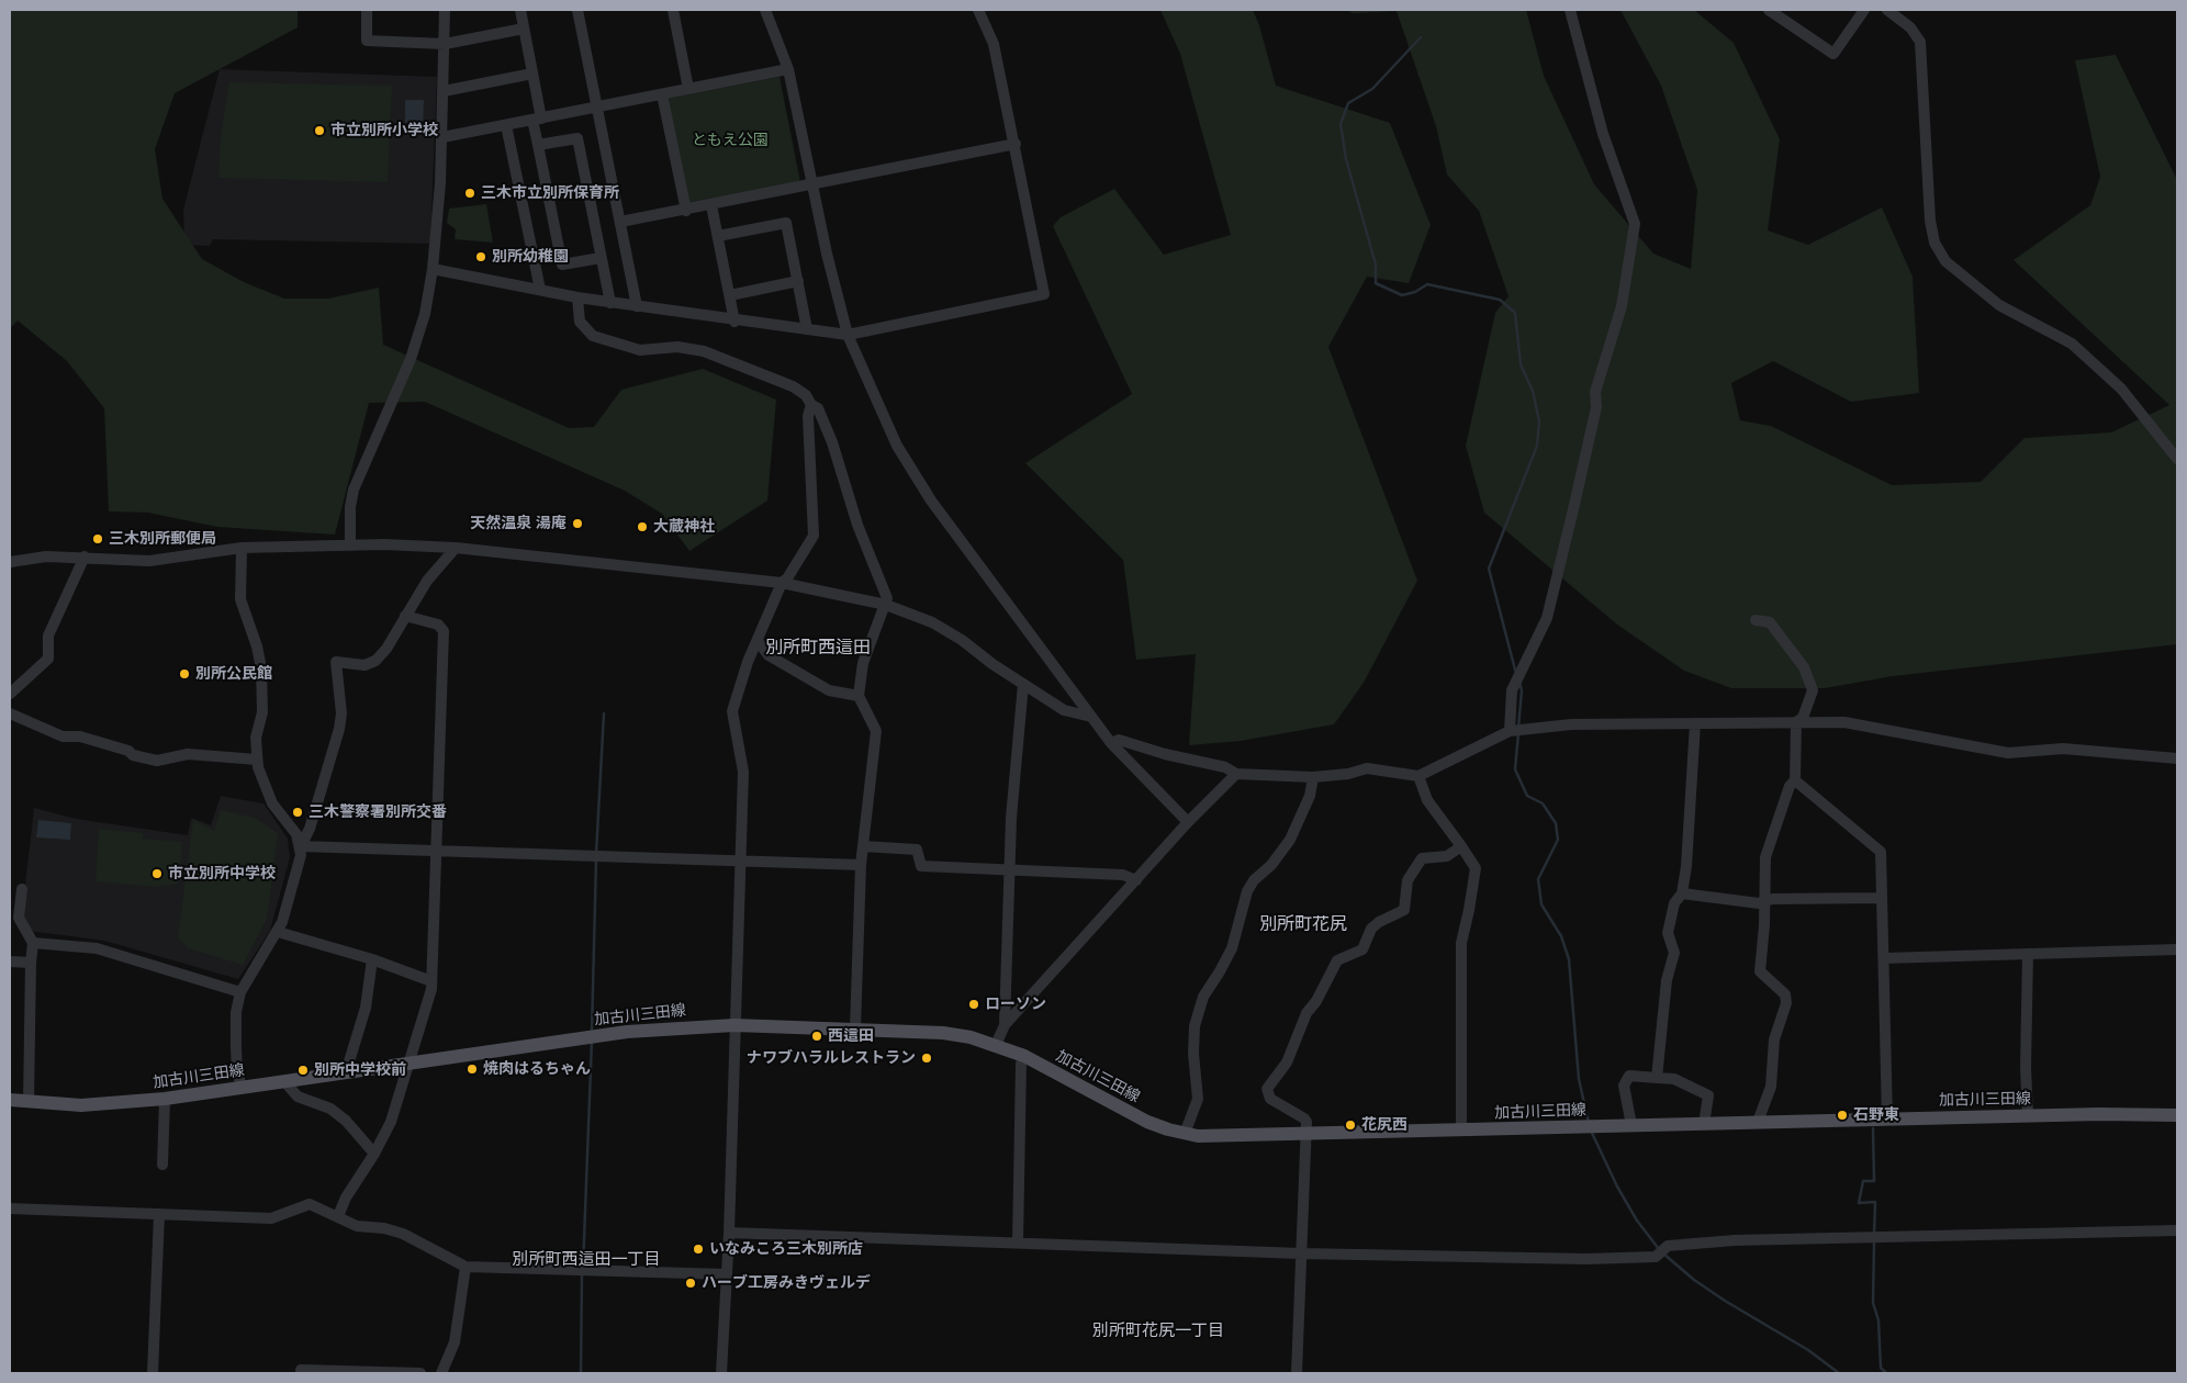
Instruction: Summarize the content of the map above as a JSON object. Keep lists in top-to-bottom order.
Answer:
{
  "streets": {
    "main road": ["加古川三田線"]
  },
  "districts": [
    "別所町西這田",
    "別所町花尻",
    "別所町西這田一丁目",
    "別所町花尻一丁目"
  ],
  "parks": ["ともえ公園"],
  "places": [
    "市立別所小学校",
    "三木市立別所保育所",
    "別所幼稚園",
    "天然温泉 湯庵",
    "大蔵神社",
    "三木別所郵便局",
    "別所公民館",
    "三木警察署別所交番",
    "市立別所中学校",
    "ローソン",
    "西這田",
    "ナワブハラルレストラン",
    "焼肉はるちゃん",
    "別所中学校前",
    "石野東",
    "花尻西",
    "いなみころ三木別所店",
    "ハーブ工房みきヴェルデ"
  ]
}
